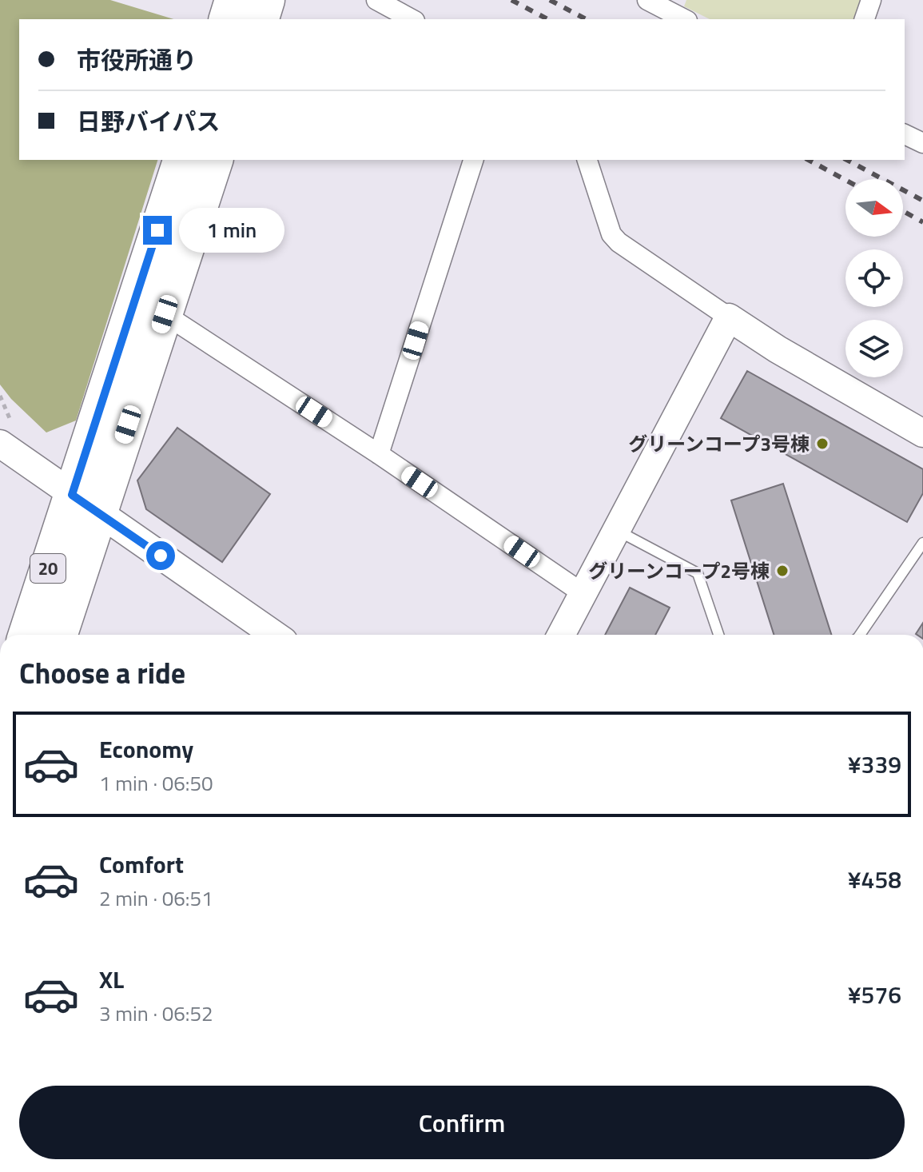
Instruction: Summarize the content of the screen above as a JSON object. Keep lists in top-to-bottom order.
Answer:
{
  "streets": {
    "highway": ["20"]
  },
  "places": ["グリーンコープ3号棟", "グリーンコープ2号棟"],
  "north": "right",
  "page": {
    "banner": ["市役所通り", "日野バイパス"],
    "bubble": "1 min",
    "heading": "Choose a ride",
    "list": [
      {
        "name": "Economy",
        "note": "1 min · 06:50",
        "value": "¥339"
      },
      {
        "name": "Comfort",
        "note": "2 min · 06:51",
        "value": "¥458"
      },
      {
        "name": "XL",
        "note": "3 min · 06:52",
        "value": "¥576"
      }
    ],
    "buttons": "Confirm"
  }
}
